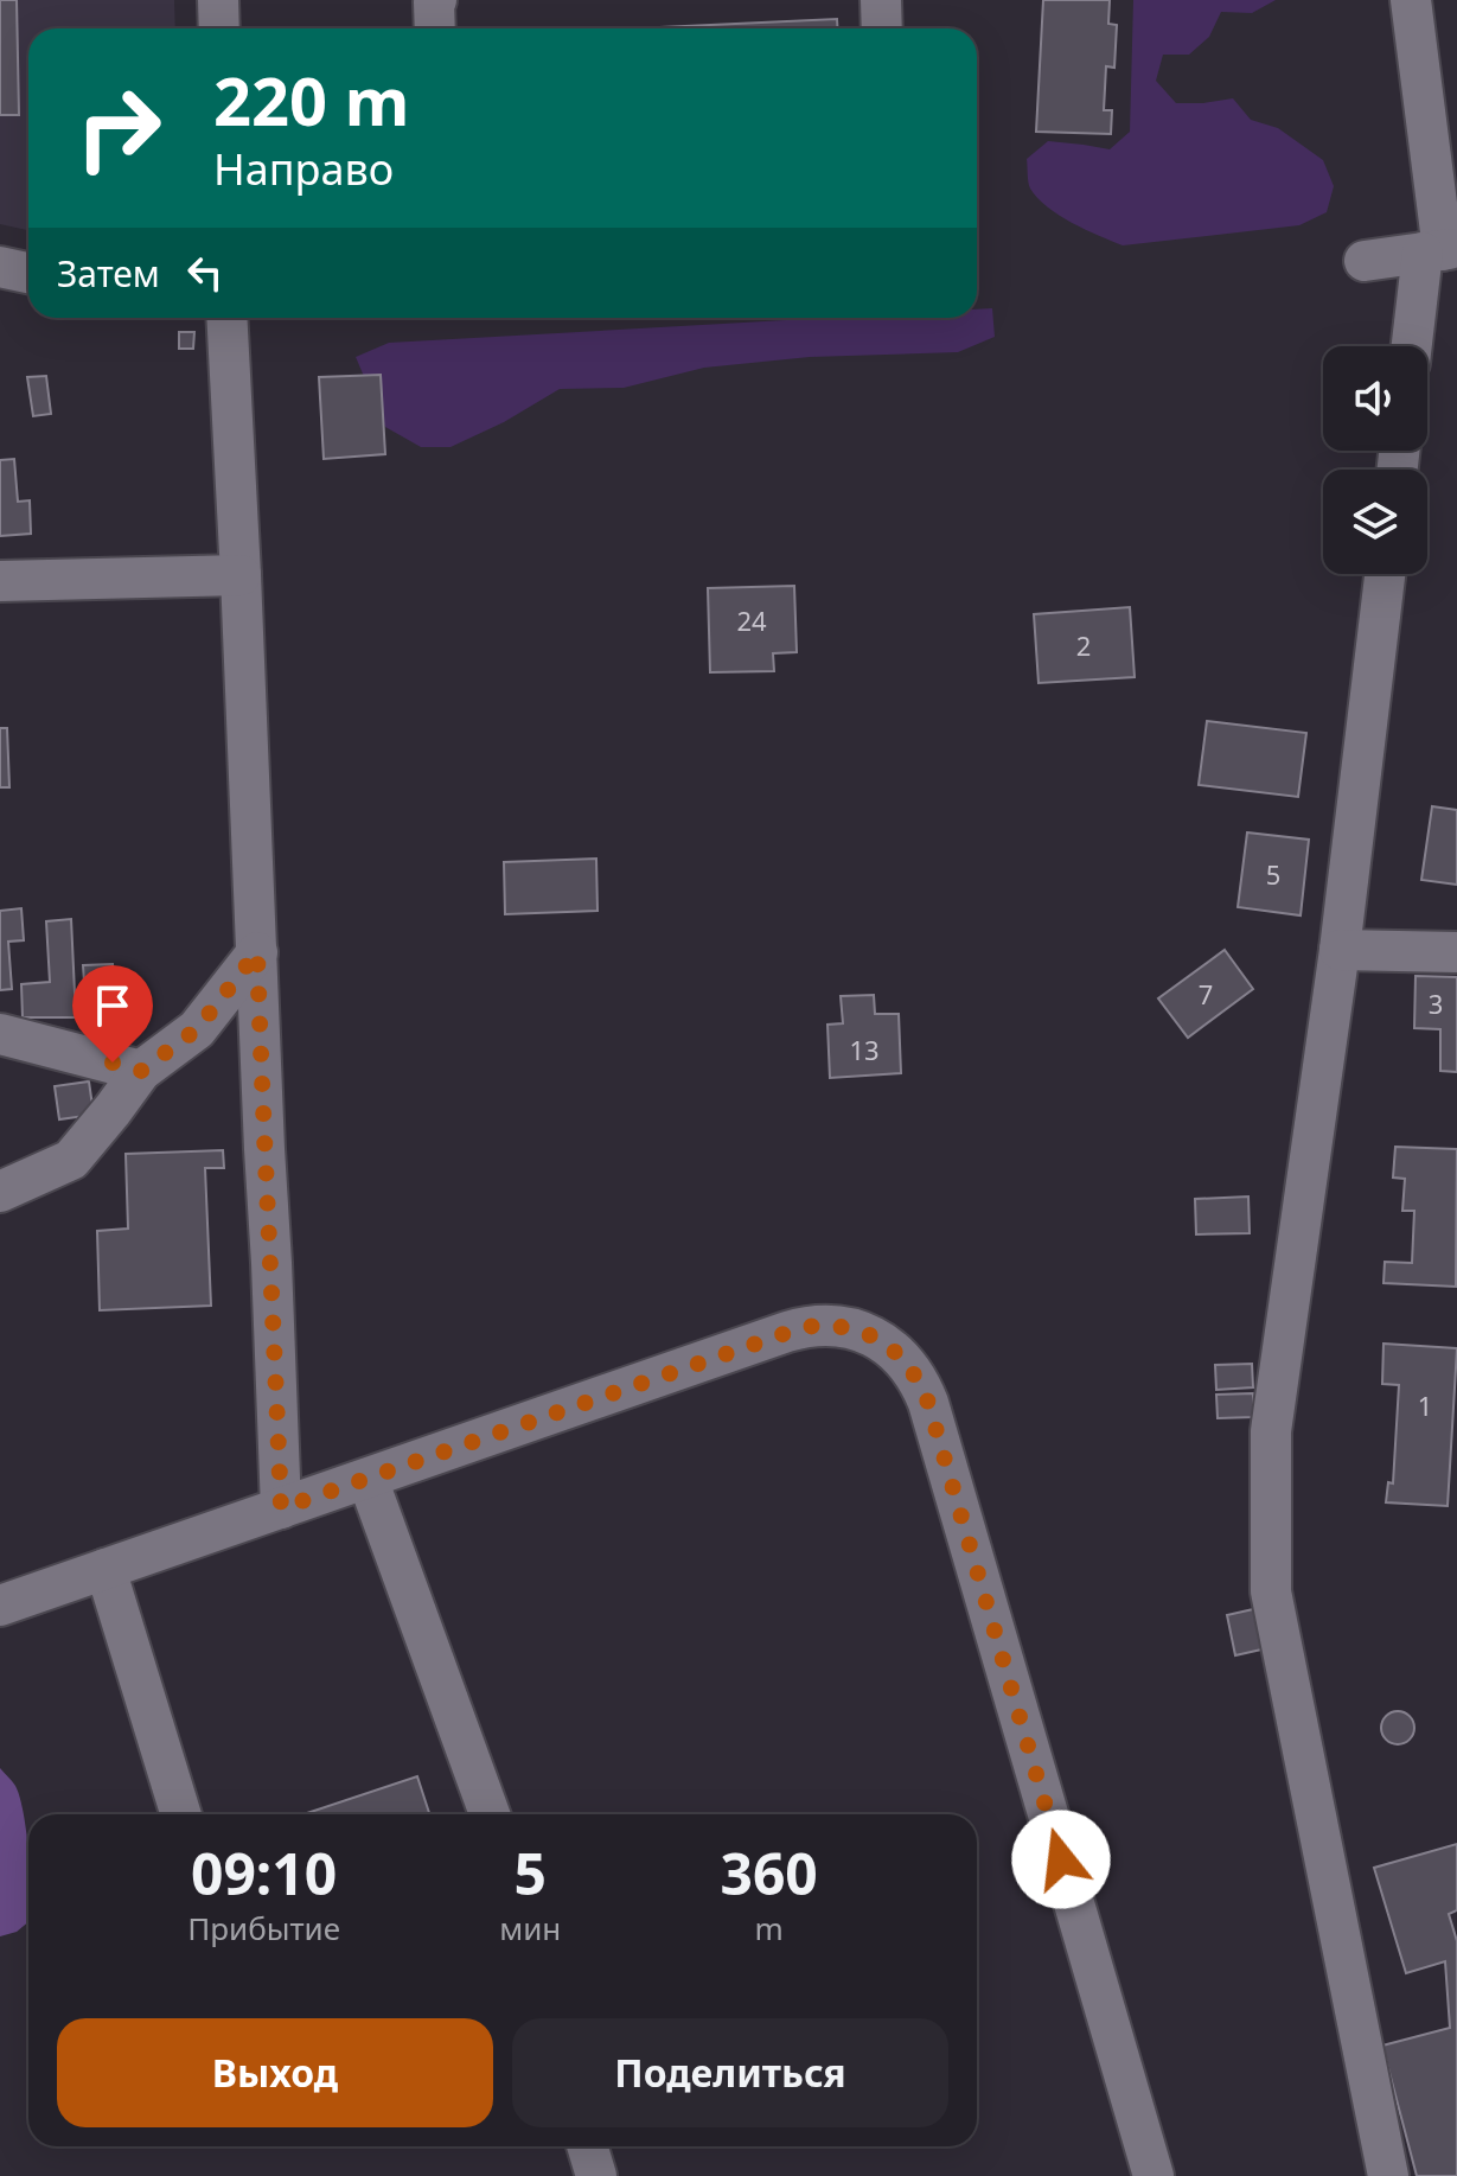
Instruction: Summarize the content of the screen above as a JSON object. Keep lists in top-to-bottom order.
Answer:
{
  "house_numbers": [
    "24",
    "2",
    "5",
    "7",
    "3",
    "13",
    "1"
  ],
  "page": {
    "turn": ["220 m", "Направо"],
    "then": "Затем",
    "eta": [
      "09:10",
      "Прибытие",
      "5",
      "мин",
      "360",
      "m"
    ],
    "buttons": ["Выход", "Поделиться"]
  }
}
